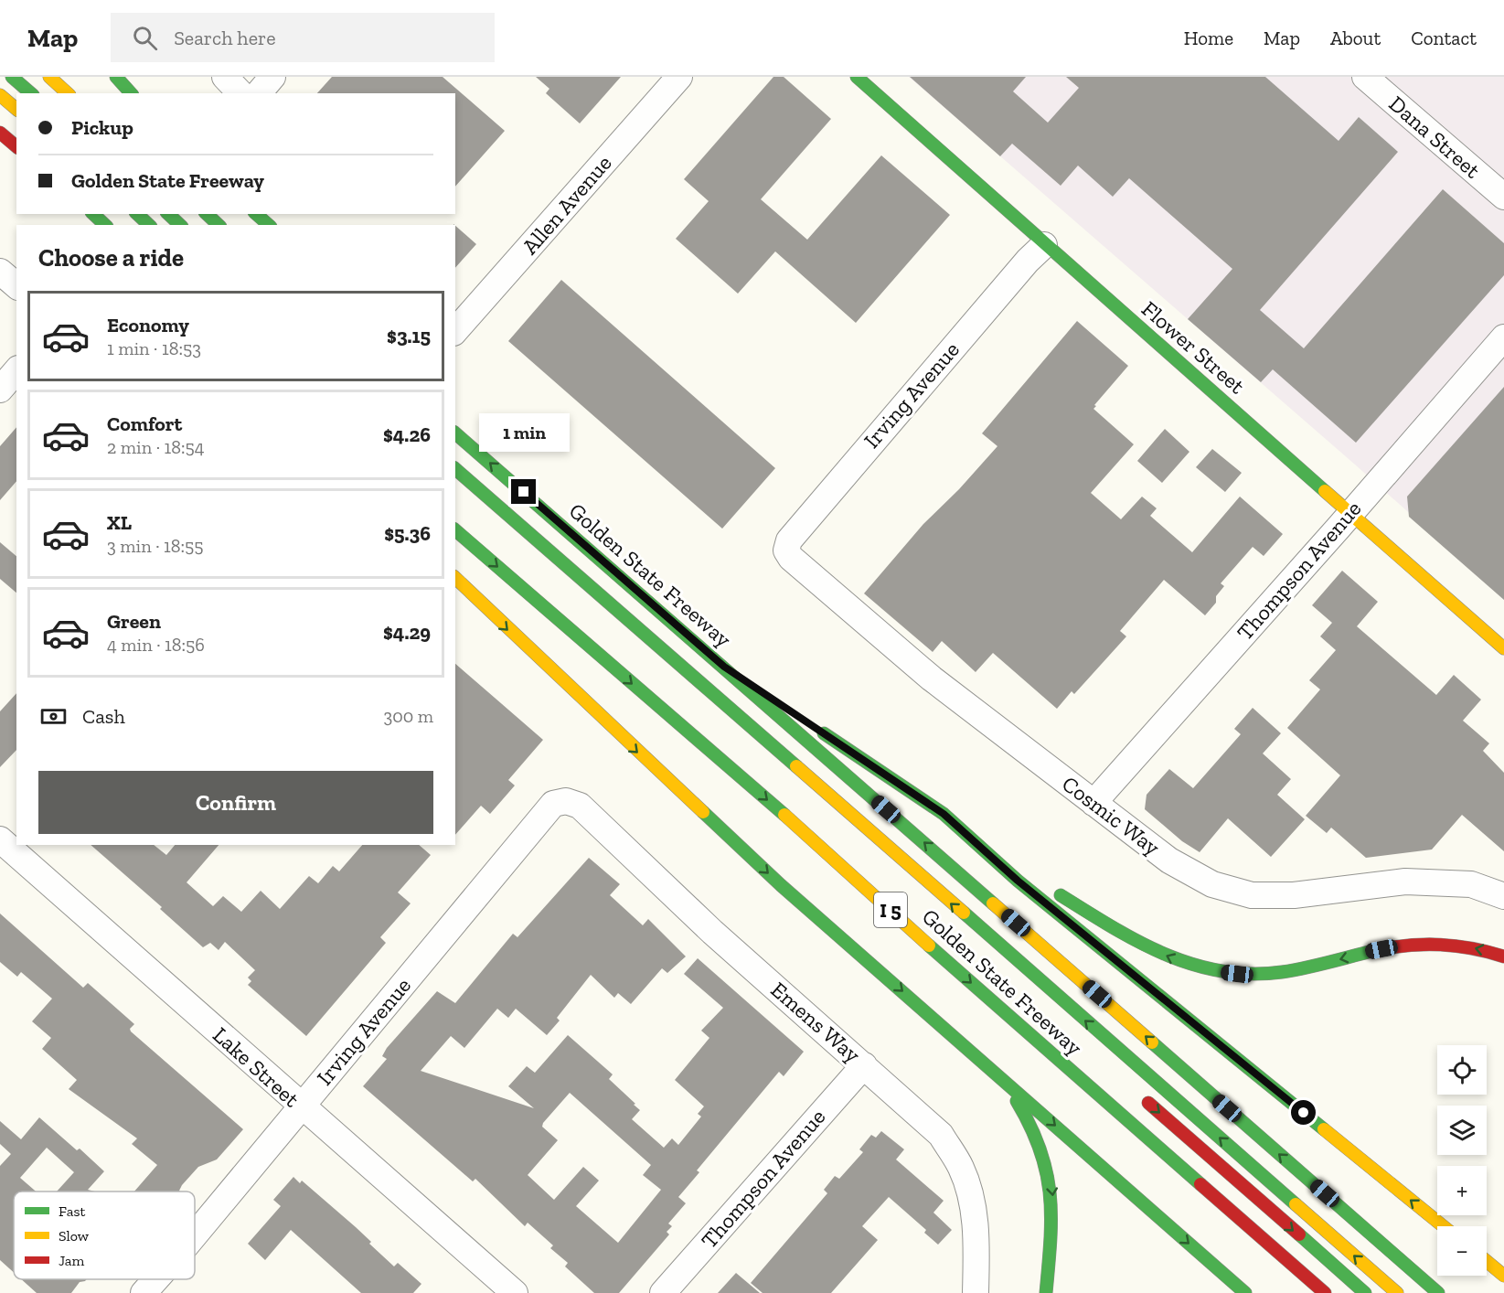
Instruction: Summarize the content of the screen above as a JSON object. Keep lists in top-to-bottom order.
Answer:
{
  "streets": {
    "main road": ["Flower Street", "Golden State Freeway", "I 5"],
    "street": [
      "Dana Street",
      "Allen Avenue",
      "Irving Avenue",
      "Thompson Avenue",
      "Cosmic Way",
      "Emens Way",
      "Lake Street"
    ]
  },
  "crossings": [
    ["Flower Street", "Irving Avenue"],
    ["Flower Street", "Thompson Avenue"],
    ["Irving Avenue", "Cosmic Way"],
    ["Irving Avenue", "Emens Way"],
    ["Irving Avenue", "Lake Street"],
    ["Thompson Avenue", "Cosmic Way"],
    ["Thompson Avenue", "Emens Way"]
  ],
  "legend": ["Fast", "Slow", "Jam"],
  "page": {
    "header": "Map",
    "search": "Search here",
    "nav": [
      "Home",
      "Map",
      "About",
      "Contact"
    ],
    "banner": ["Pickup", "Golden State Freeway"],
    "heading": "Choose a ride",
    "list": [
      {
        "name": "Economy",
        "note": "1 min · 18:53",
        "value": "$3.15"
      },
      {
        "name": "Comfort",
        "note": "2 min · 18:54",
        "value": "$4.26"
      },
      {
        "name": "XL",
        "note": "3 min · 18:55",
        "value": "$5.36"
      },
      {
        "name": "Green",
        "note": "4 min · 18:56",
        "value": "$4.29"
      }
    ],
    "bubble": "1 min",
    "pay": ["Cash", "300 m"],
    "buttons": "Confirm",
    "map_buttons": ["+", "−"]
  }
}
